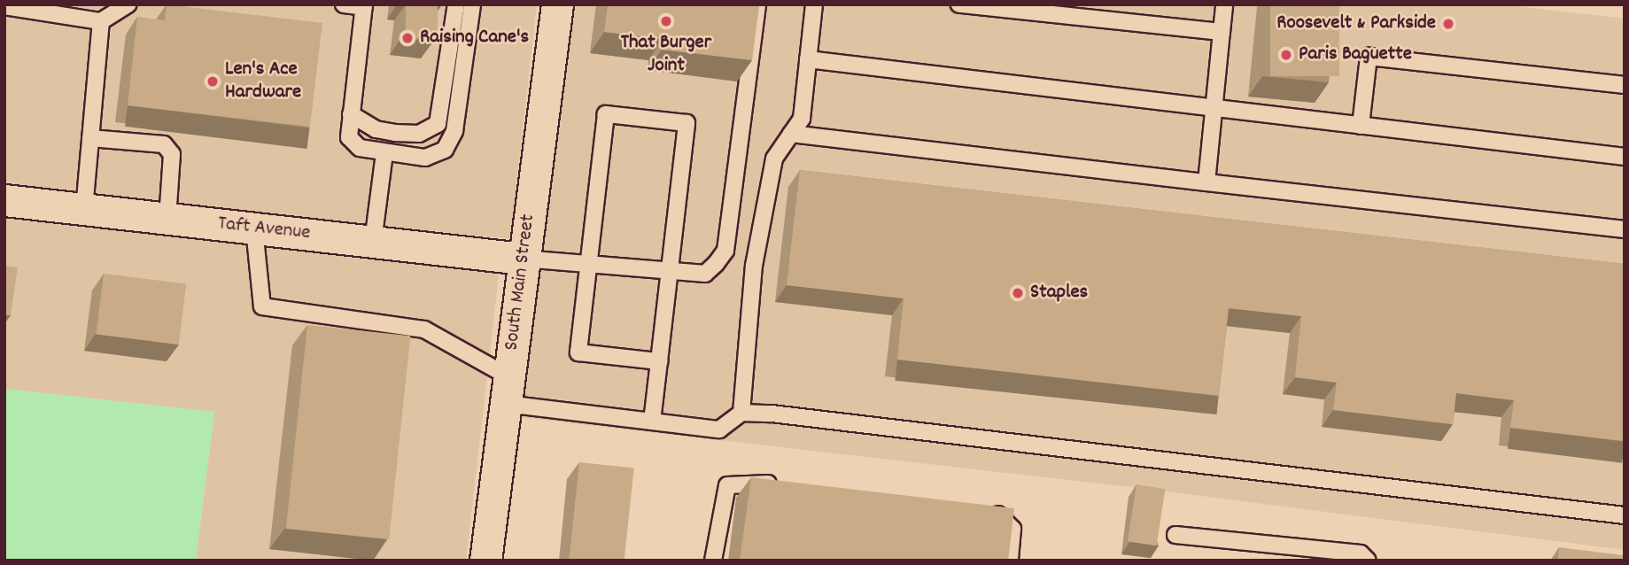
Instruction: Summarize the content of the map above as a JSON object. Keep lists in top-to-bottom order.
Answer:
{
  "streets": {
    "street": ["Taft Avenue", "South Main Street"]
  },
  "crossings": [
    ["Taft Avenue", "South Main Street"]
  ],
  "places": [
    "That Burger Joint",
    "Roosevelt & Parkside",
    "Raising Cane's",
    "Paris Baguette",
    "Len's Ace Hardware",
    "Staples"
  ]
}
